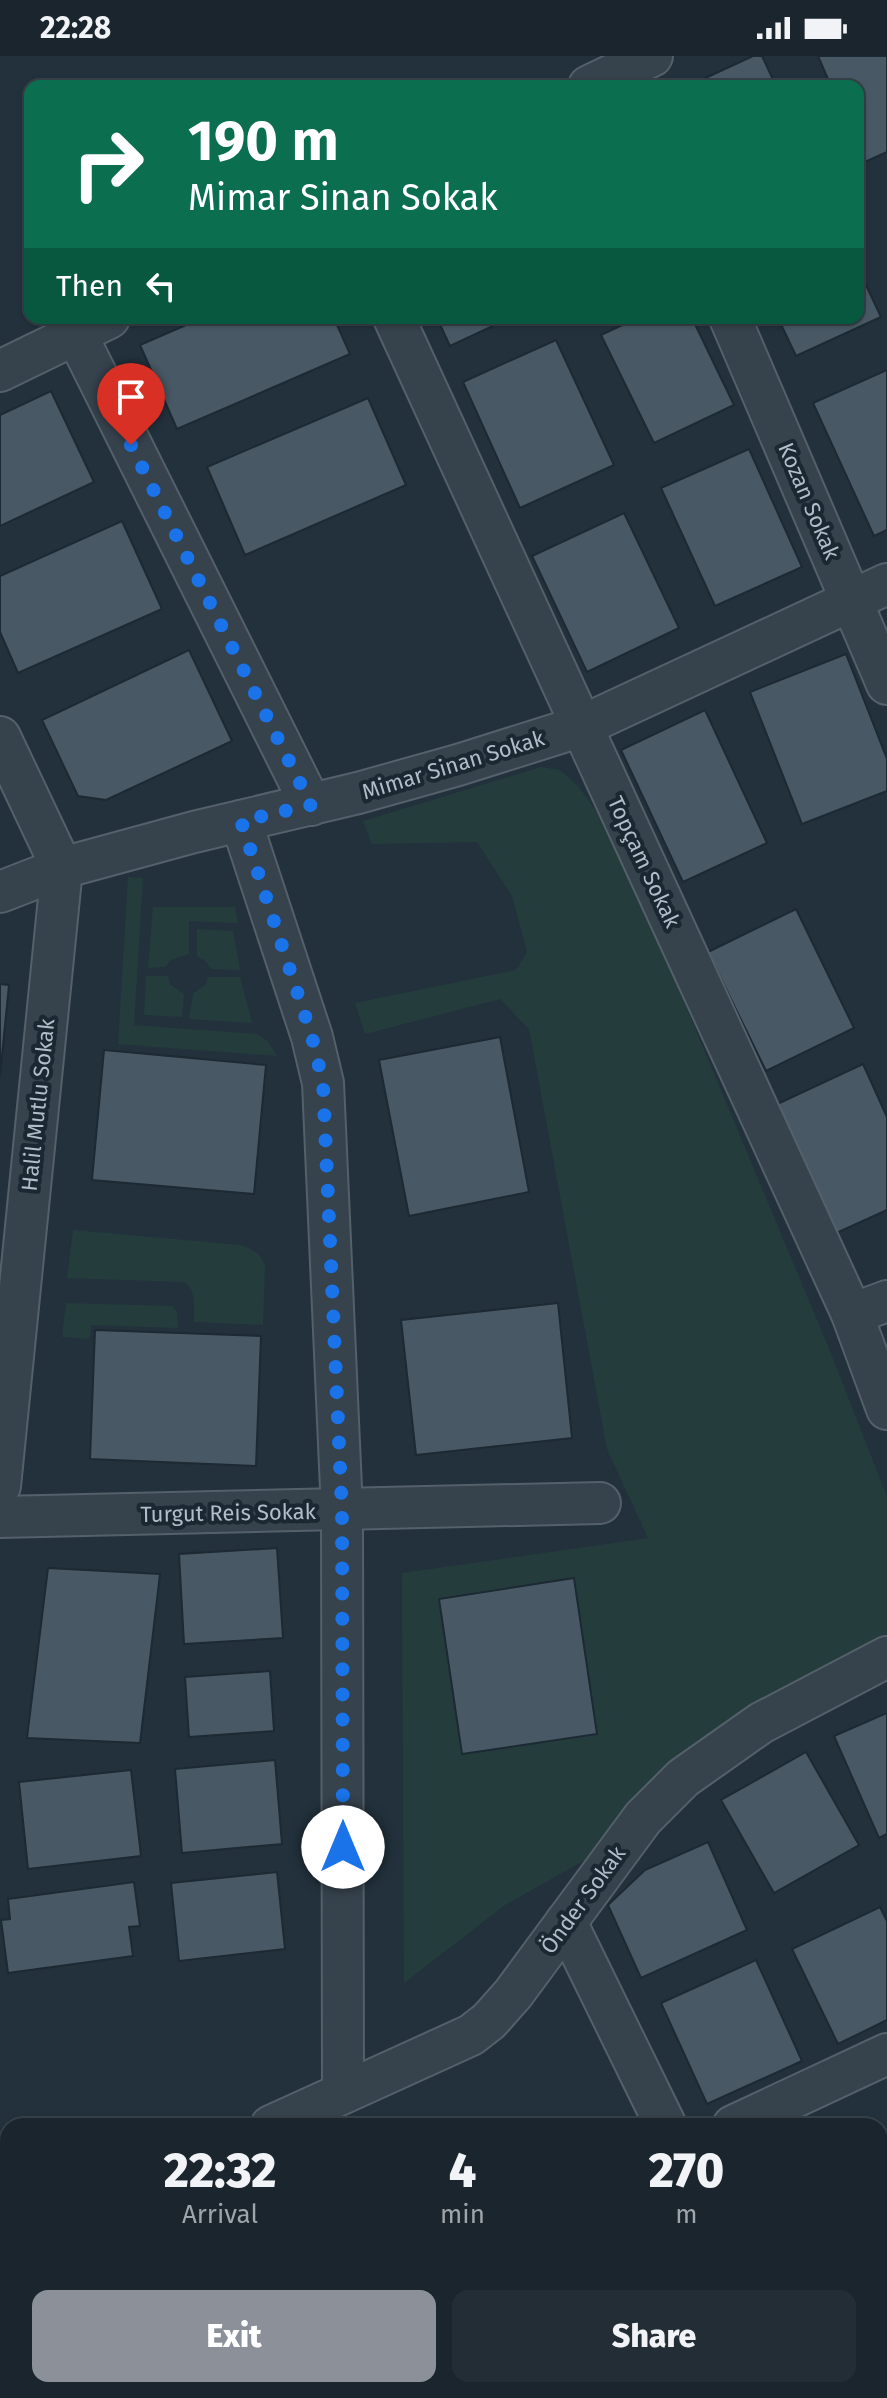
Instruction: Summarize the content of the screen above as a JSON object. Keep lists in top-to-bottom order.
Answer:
{
  "streets": {
    "street": [
      "Kozan Sokak",
      "Mimar Sinan Sokak",
      "Topçam Sokak",
      "Halil Mutlu Sokak",
      "Turgut Reis Sokak",
      "Önder Sokak"
    ]
  },
  "crossings": [
    ["Kozan Sokak", "Mimar Sinan Sokak"],
    ["Mimar Sinan Sokak", "Topçam Sokak"],
    ["Mimar Sinan Sokak", "Halil Mutlu Sokak"]
  ],
  "page": {
    "status": "22:28",
    "turn": ["190 m", "Mimar Sinan Sokak"],
    "then": "Then",
    "eta": [
      "22:32",
      "Arrival",
      "4",
      "min",
      "270",
      "m"
    ],
    "buttons": ["Exit", "Share"]
  }
}
